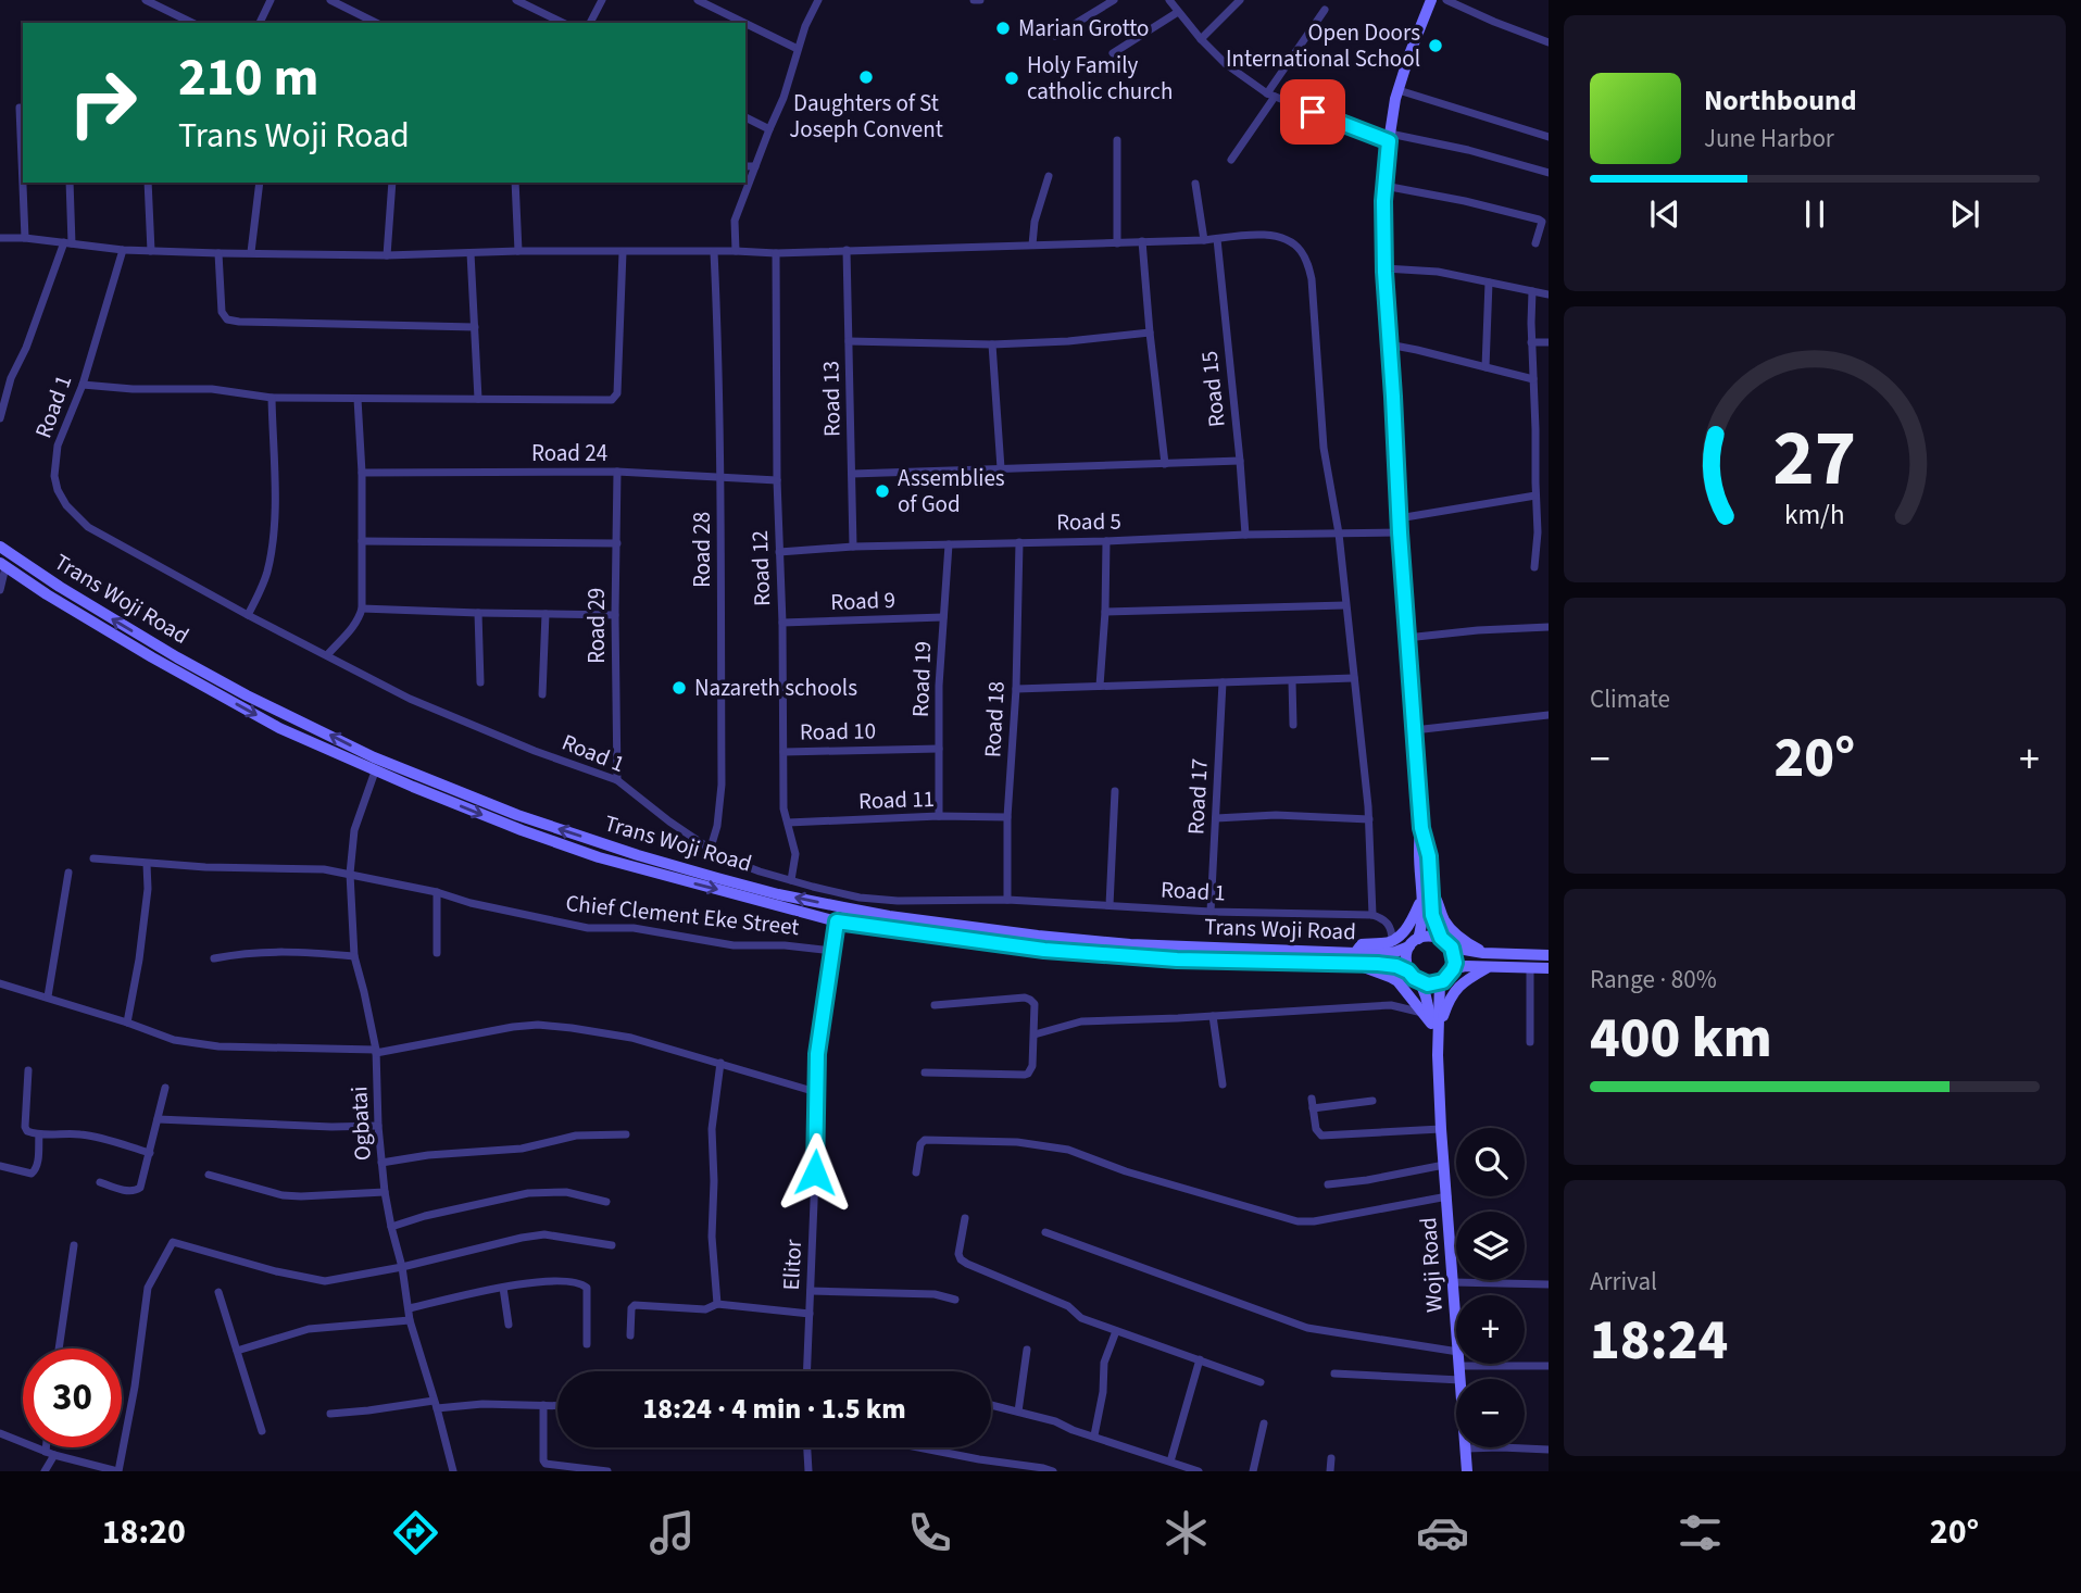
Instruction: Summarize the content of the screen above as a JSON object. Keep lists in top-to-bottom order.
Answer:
{
  "streets": {
    "main road": ["Trans Woji Road", "Woji Road"],
    "street": [
      "Road 15",
      "Road 13",
      "Road 1",
      "Road 24",
      "Road 5",
      "Road 28",
      "Road 12",
      "Road 9",
      "Road 29",
      "Road 19",
      "Road 18",
      "Road 10",
      "Road 17",
      "Road 11",
      "Chief Clement Eke Street",
      "Ogbatai",
      "Elitor"
    ]
  },
  "crossings": [
    ["Road 15", "Road 5"],
    ["Road 13", "Road 5"],
    ["Road 1", "Road 28"],
    ["Road 1", "Road 12"],
    ["Road 1", "Road 29"],
    ["Road 1", "Road 18"],
    ["Road 1", "Road 17"],
    ["Road 24", "Road 28"],
    ["Road 24", "Road 12"],
    ["Road 24", "Road 29"],
    ["Road 5", "Road 12"],
    ["Road 5", "Road 19"],
    ["Road 5", "Road 18"],
    ["Road 12", "Road 9"],
    ["Road 12", "Road 10"],
    ["Road 12", "Road 11"],
    ["Trans Woji Road", "Ogbatai"],
    ["Trans Woji Road", "Elitor"],
    ["Trans Woji Road", "Woji Road"],
    ["Road 9", "Road 19"],
    ["Road 19", "Road 10"],
    ["Road 19", "Road 11"],
    ["Road 18", "Road 11"],
    ["Chief Clement Eke Street", "Ogbatai"],
    ["Chief Clement Eke Street", "Elitor"]
  ],
  "places": [
    "Marian Grotto",
    "Open Doors International School",
    "Daughters of St Joseph Convent",
    "Holy Family catholic church",
    "Assemblies of God",
    "Nazareth schools"
  ],
  "page": {
    "turn": ["210 m", "Trans Woji Road"],
    "song": ["Northbound", "June Harbor"],
    "tile": [
      "Climate",
      ["Range · 80%", "400 km"],
      ["Arrival", "18:24"]
    ],
    "heat": ["−", "20°", "+"],
    "map_buttons": ["+", "−"],
    "limit": "30",
    "trip": "18:24 · 4 min · 1.5 km",
    "tabs": ["18:20", "20°"],
    "gauge": ["27", "km/h"]
  }
}
